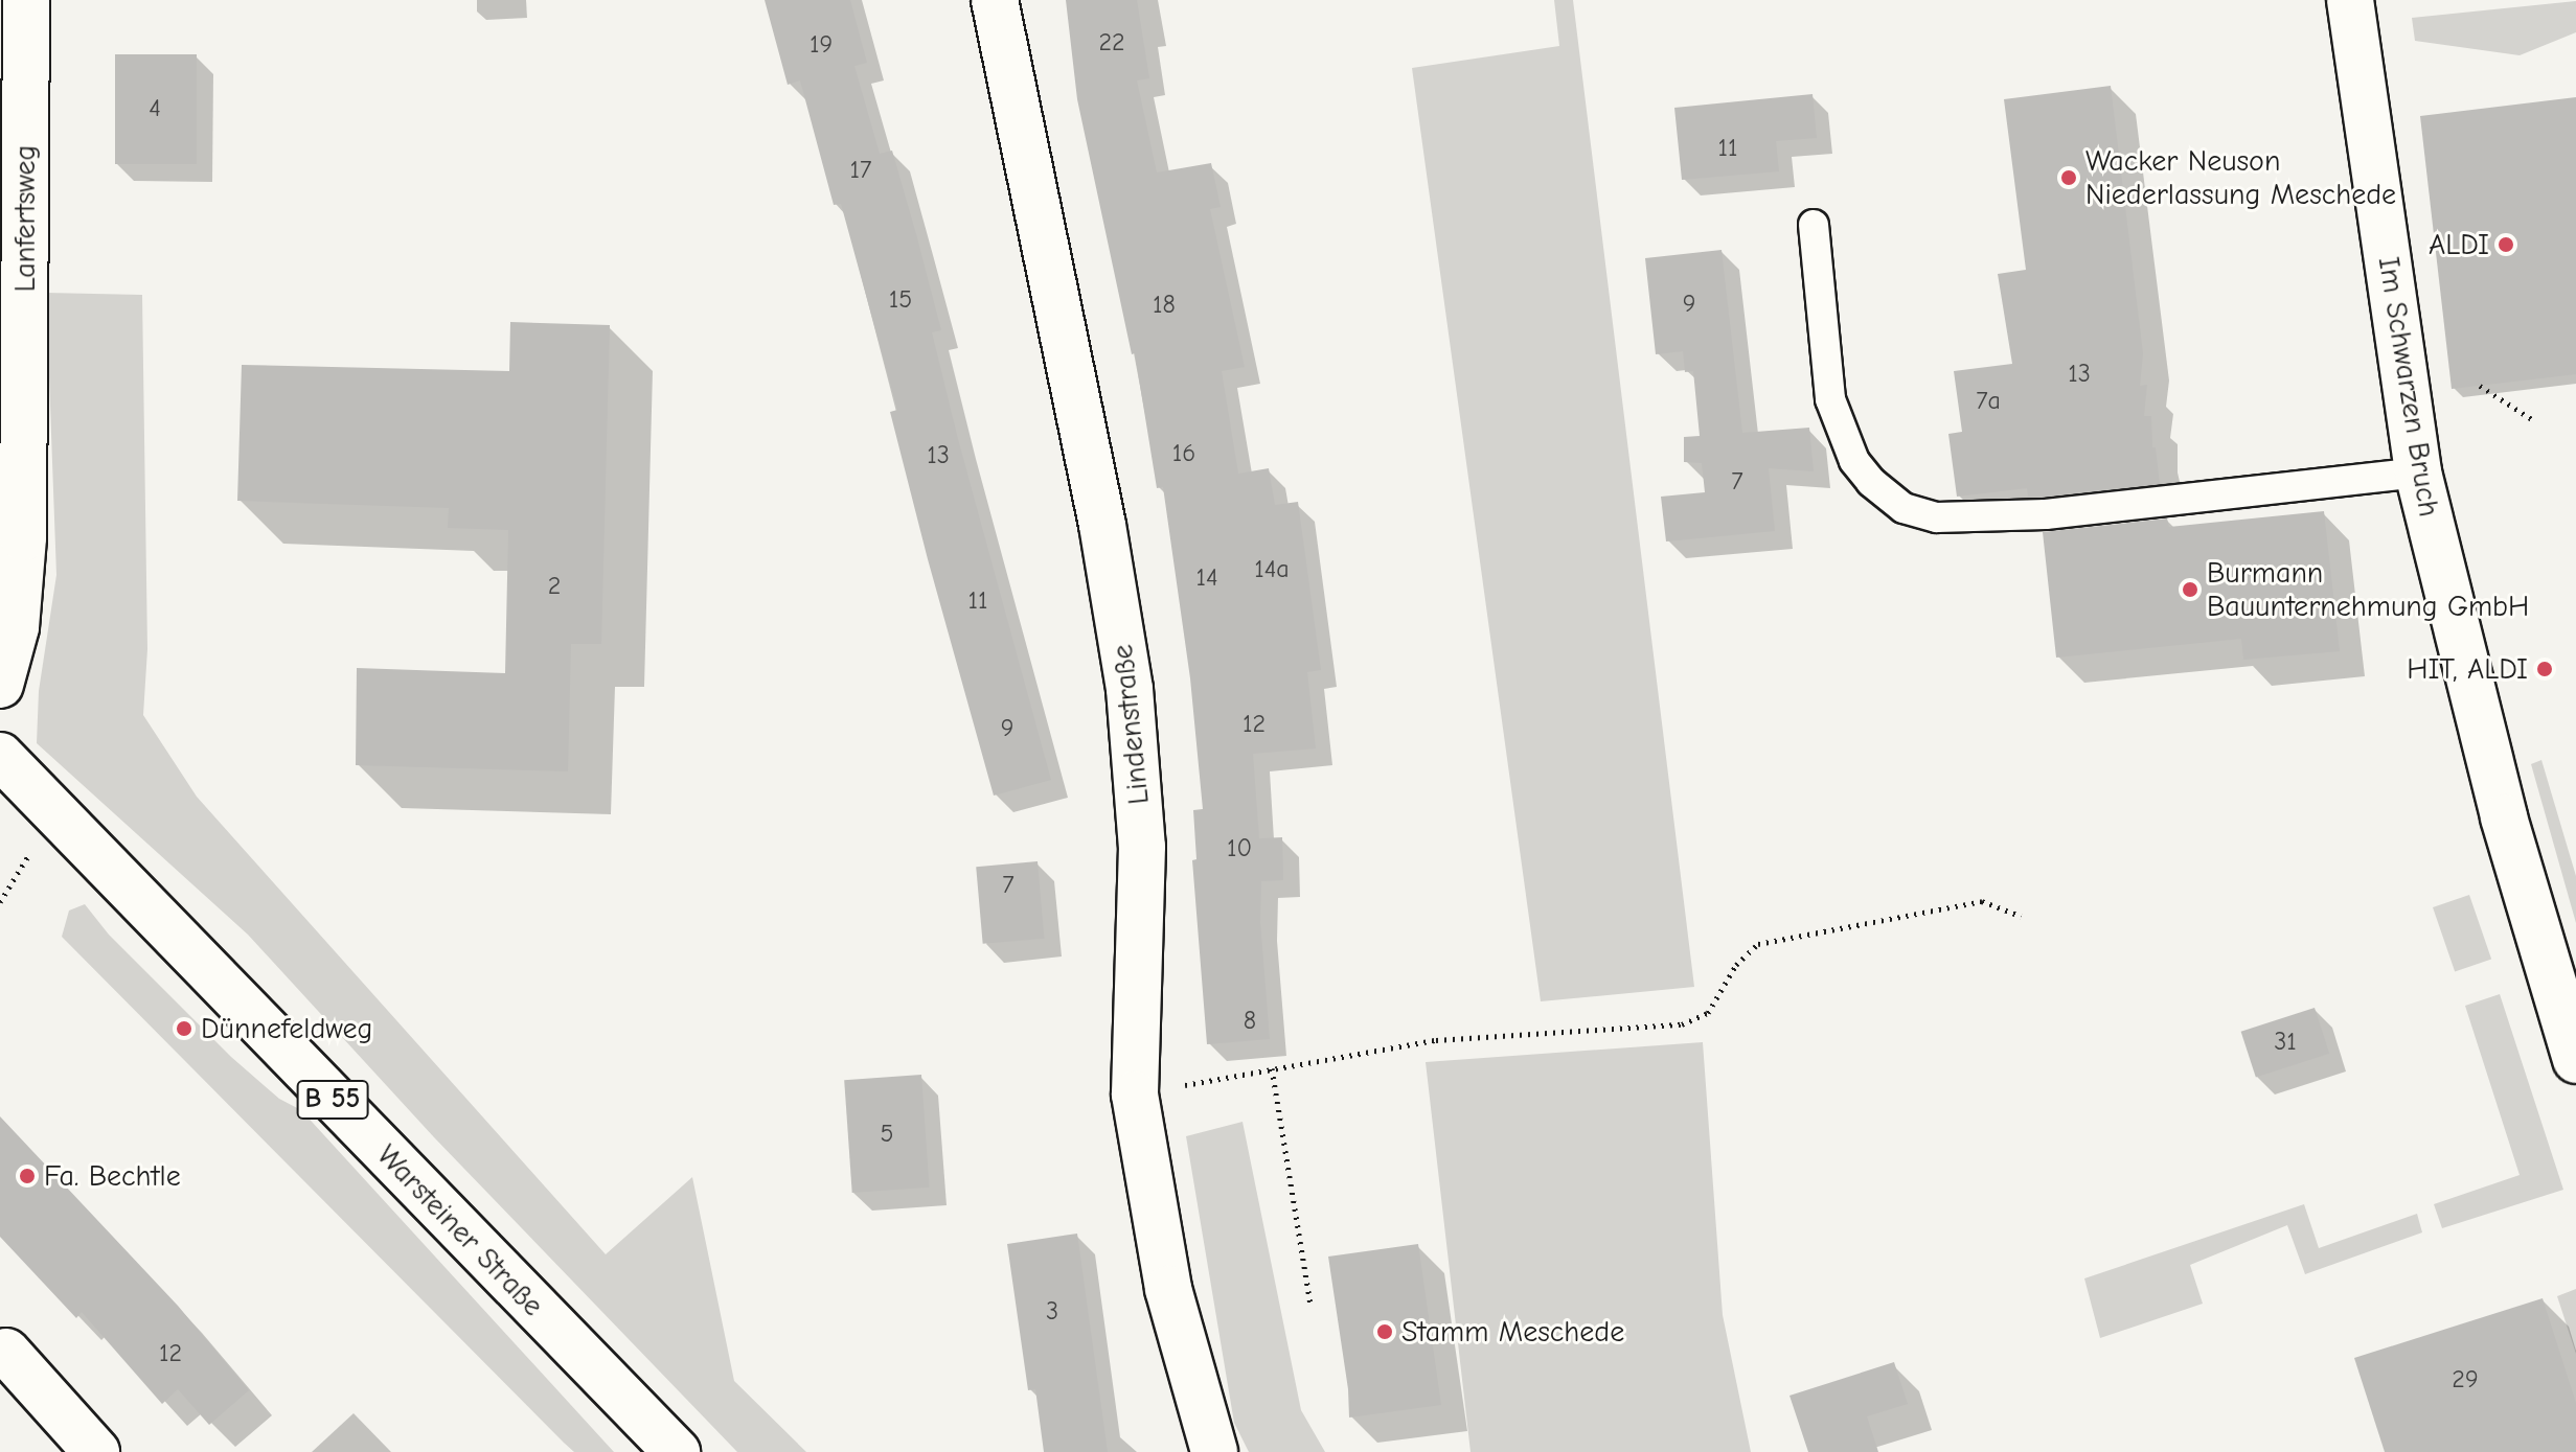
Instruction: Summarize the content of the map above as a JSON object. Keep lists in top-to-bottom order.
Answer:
{
  "streets": {
    "street": [
      "Lanfertsweg",
      "Im Schwarzen Bruch",
      "Lindenstraße",
      "B 55",
      "Warsteiner Straße"
    ]
  },
  "places": [
    "Wacker Neuson Niederlassung Meschede",
    "ALDI",
    "Burmann Bauunternehmung GmbH",
    "HIT, ALDI",
    "Dünnefeldweg",
    "Fa. Bechtle",
    "Stamm Meschede"
  ],
  "house_numbers": [
    "22",
    "19",
    "4",
    "11",
    "17",
    "15",
    "9",
    "18",
    "13",
    "7a",
    "16",
    "13",
    "7",
    "14a",
    "14",
    "2",
    "11",
    "12",
    "9",
    "10",
    "7",
    "8",
    "31",
    "5",
    "3",
    "12",
    "29"
  ]
}
